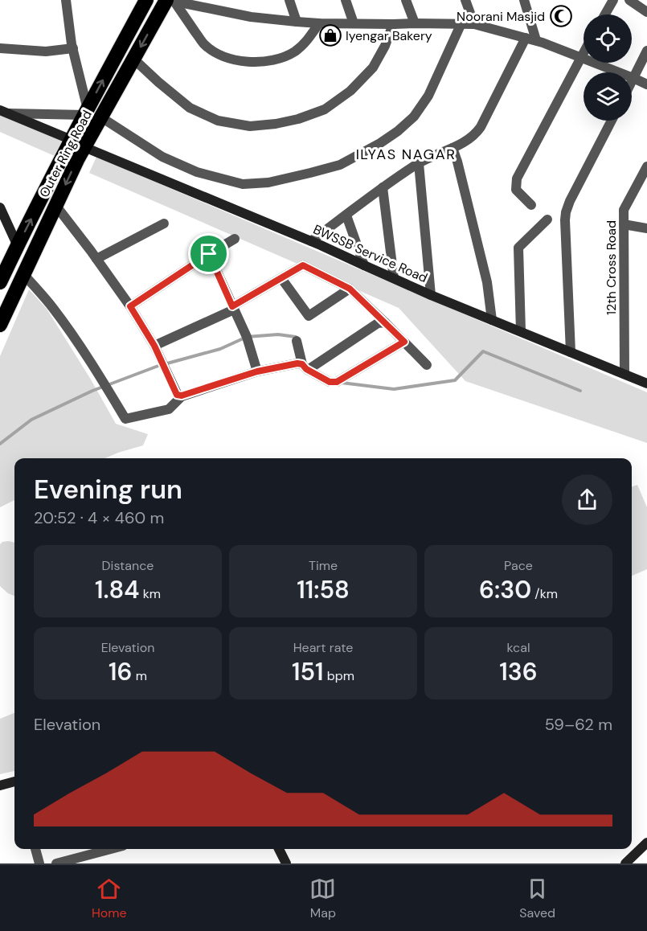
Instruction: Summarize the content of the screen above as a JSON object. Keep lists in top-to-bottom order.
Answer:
{
  "streets": {
    "highway": ["Outer Ring Road"],
    "street": ["BWSSB Service Road", "12th Cross Road"]
  },
  "crossings": [
    ["Outer Ring Road", "BWSSB Service Road"],
    ["BWSSB Service Road", "12th Cross Road"]
  ],
  "districts": ["ILYAS NAGAR"],
  "places": {
    "mosque": ["Noorani Masjid"],
    "shop": ["Iyengar Bakery"]
  },
  "page": {
    "heading": ["Evening run", "20:52 · 4 × 460 m"],
    "stats": [
      ["Distance", "1.84 km"],
      ["Time", "11:58"],
      ["Pace", "6:30 /km"],
      ["Elevation", "16 m"],
      ["Heart rate", "151 bpm"],
      ["kcal", "136"]
    ],
    "chart": ["Elevation", "59–62 m"],
    "tabs": ["Home", "Map", "Saved"]
  }
}
